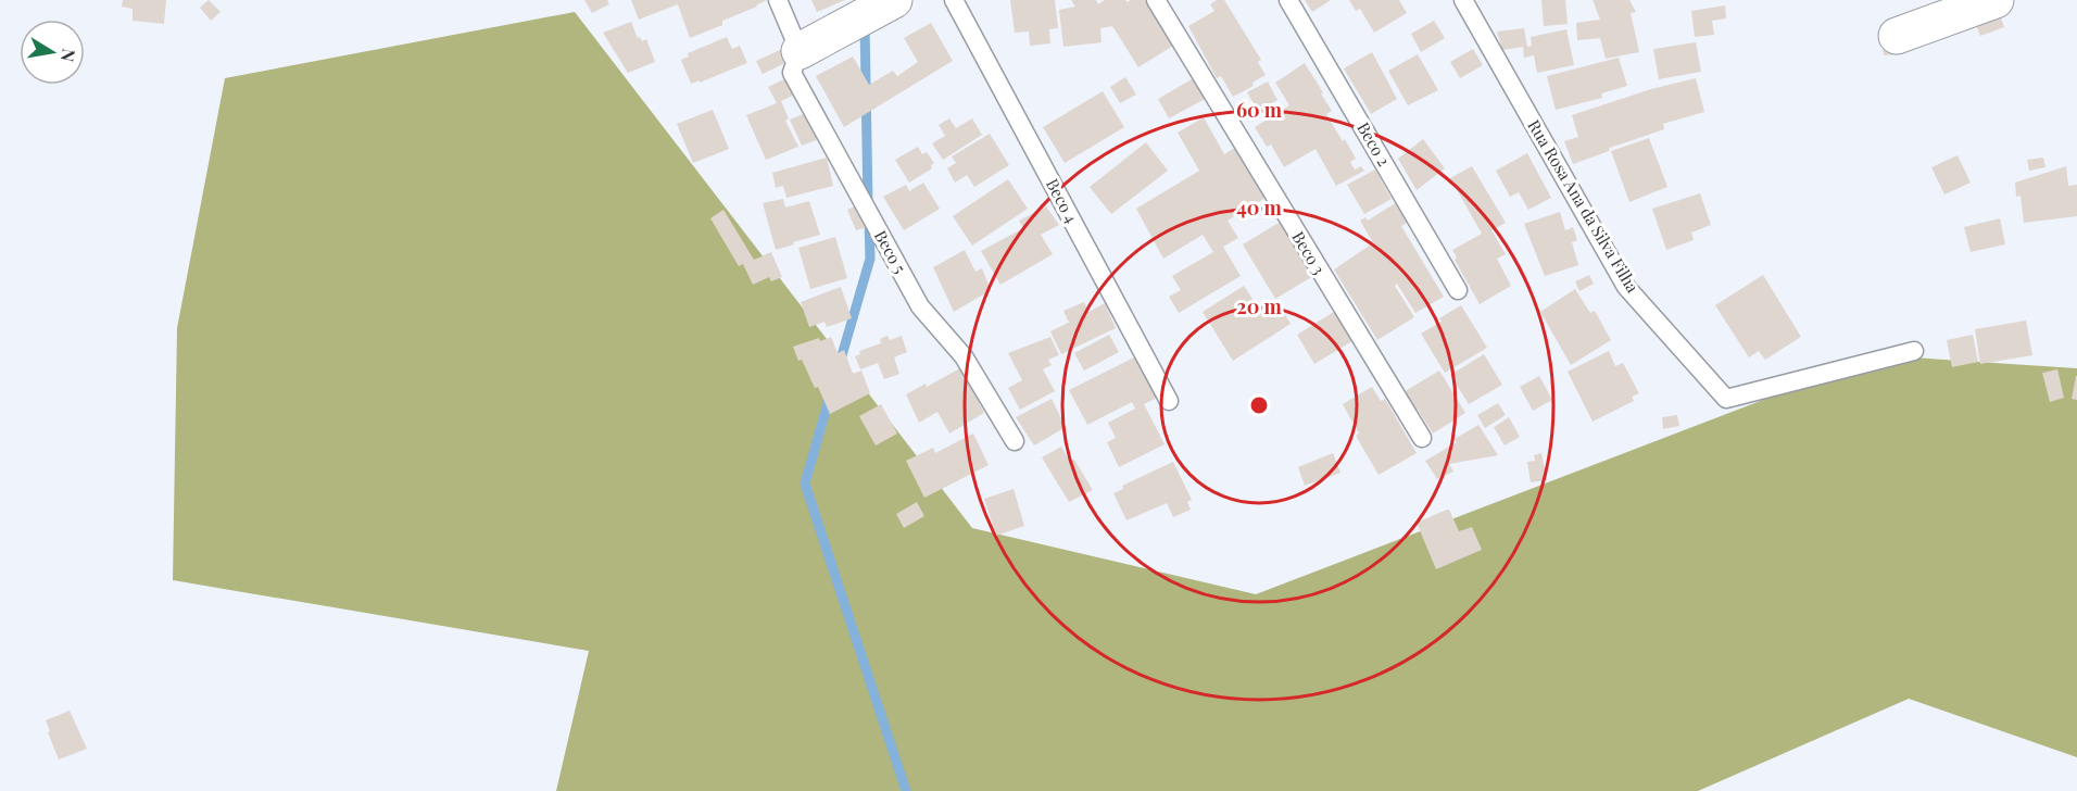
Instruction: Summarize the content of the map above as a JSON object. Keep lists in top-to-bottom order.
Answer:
{
  "streets": {
    "lane": [
      "Beco 2",
      "Beco 4",
      "Rua Rosa Ana da Silva Filha",
      "Beco 5",
      "Beco 3"
    ]
  },
  "north": "right",
  "rings": ["60 m", "40 m", "20 m"]
}
